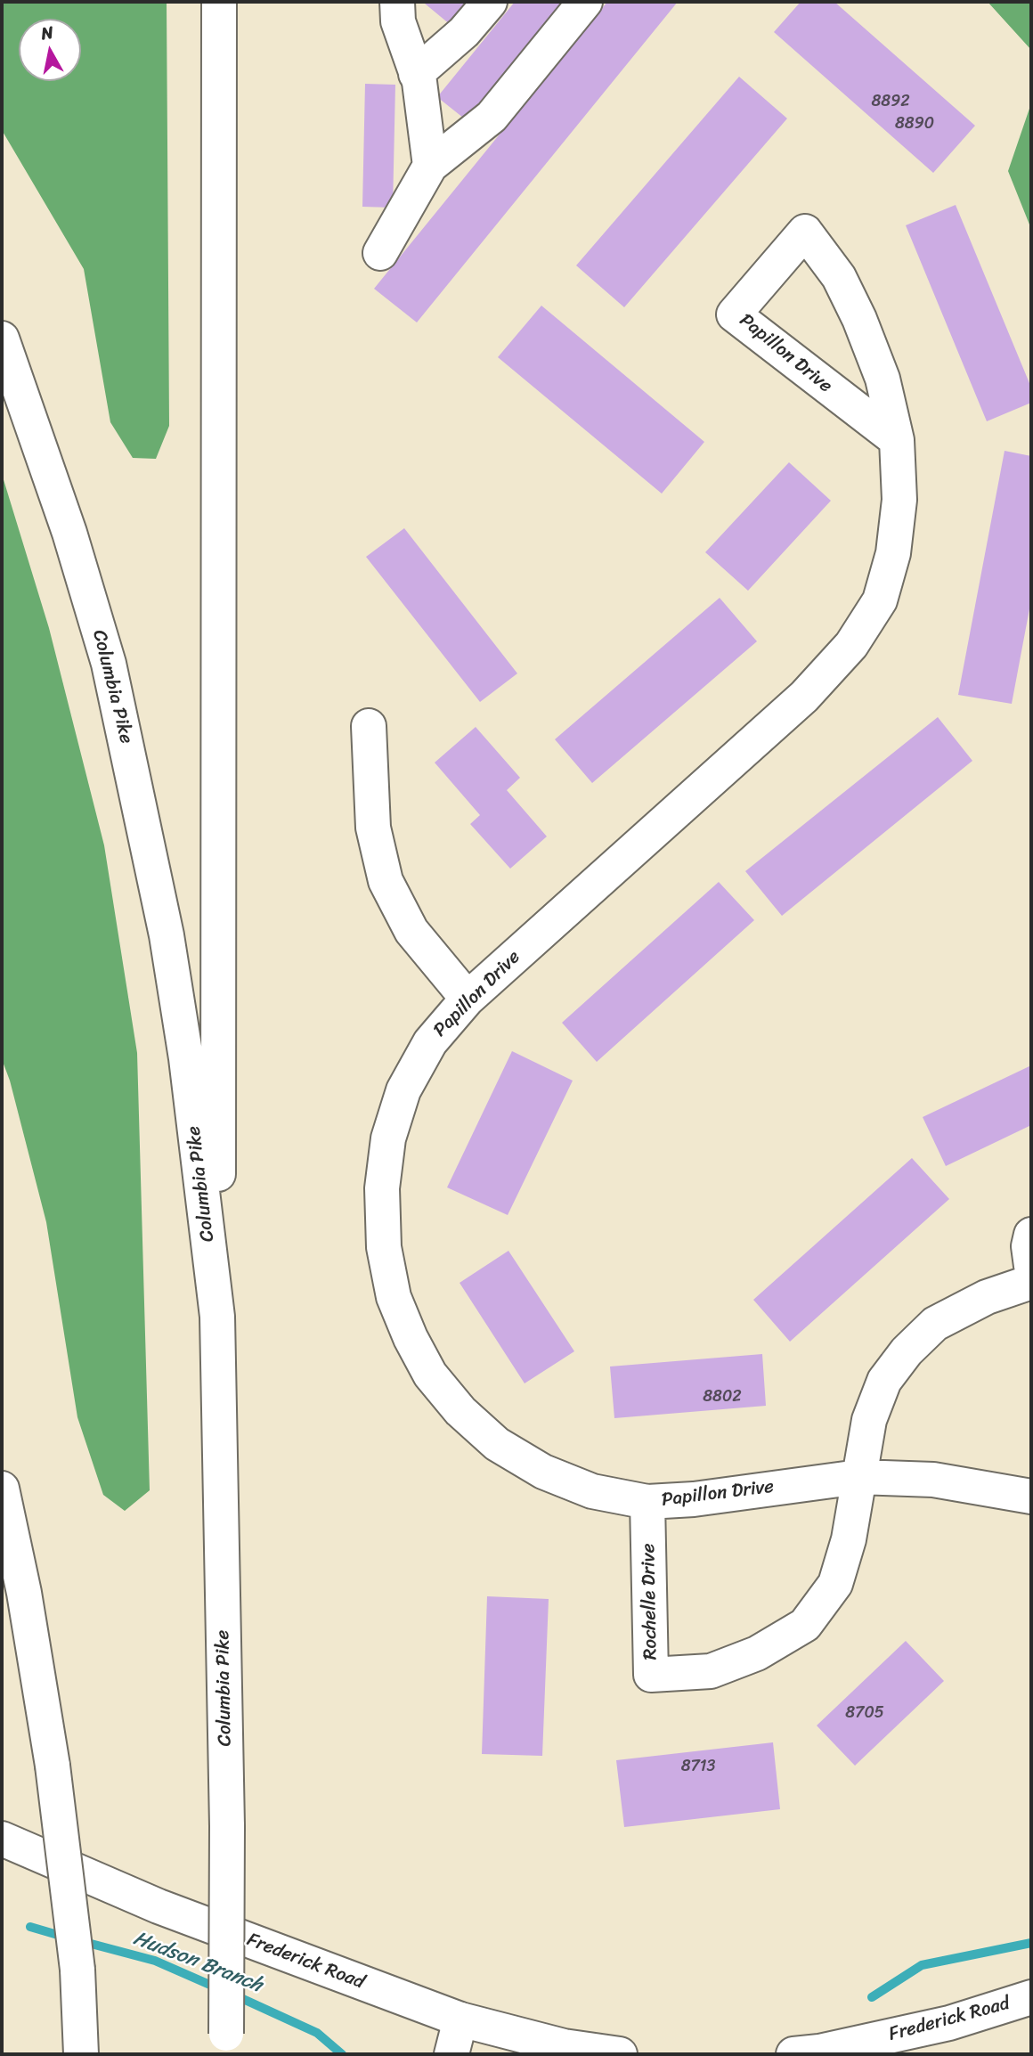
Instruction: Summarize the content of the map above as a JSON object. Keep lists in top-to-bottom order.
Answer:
{
  "streets": {
    "main road": [
      "Papillon Drive",
      "Columbia Pike",
      "Rochelle Drive",
      "Frederick Road"
    ]
  },
  "crossings": [
    ["Papillon Drive", "Rochelle Drive"]
  ],
  "water": ["Hudson Branch"],
  "house_numbers": [
    "8892",
    "8890",
    "8802",
    "8705",
    "8713"
  ],
  "north": "top"
}
